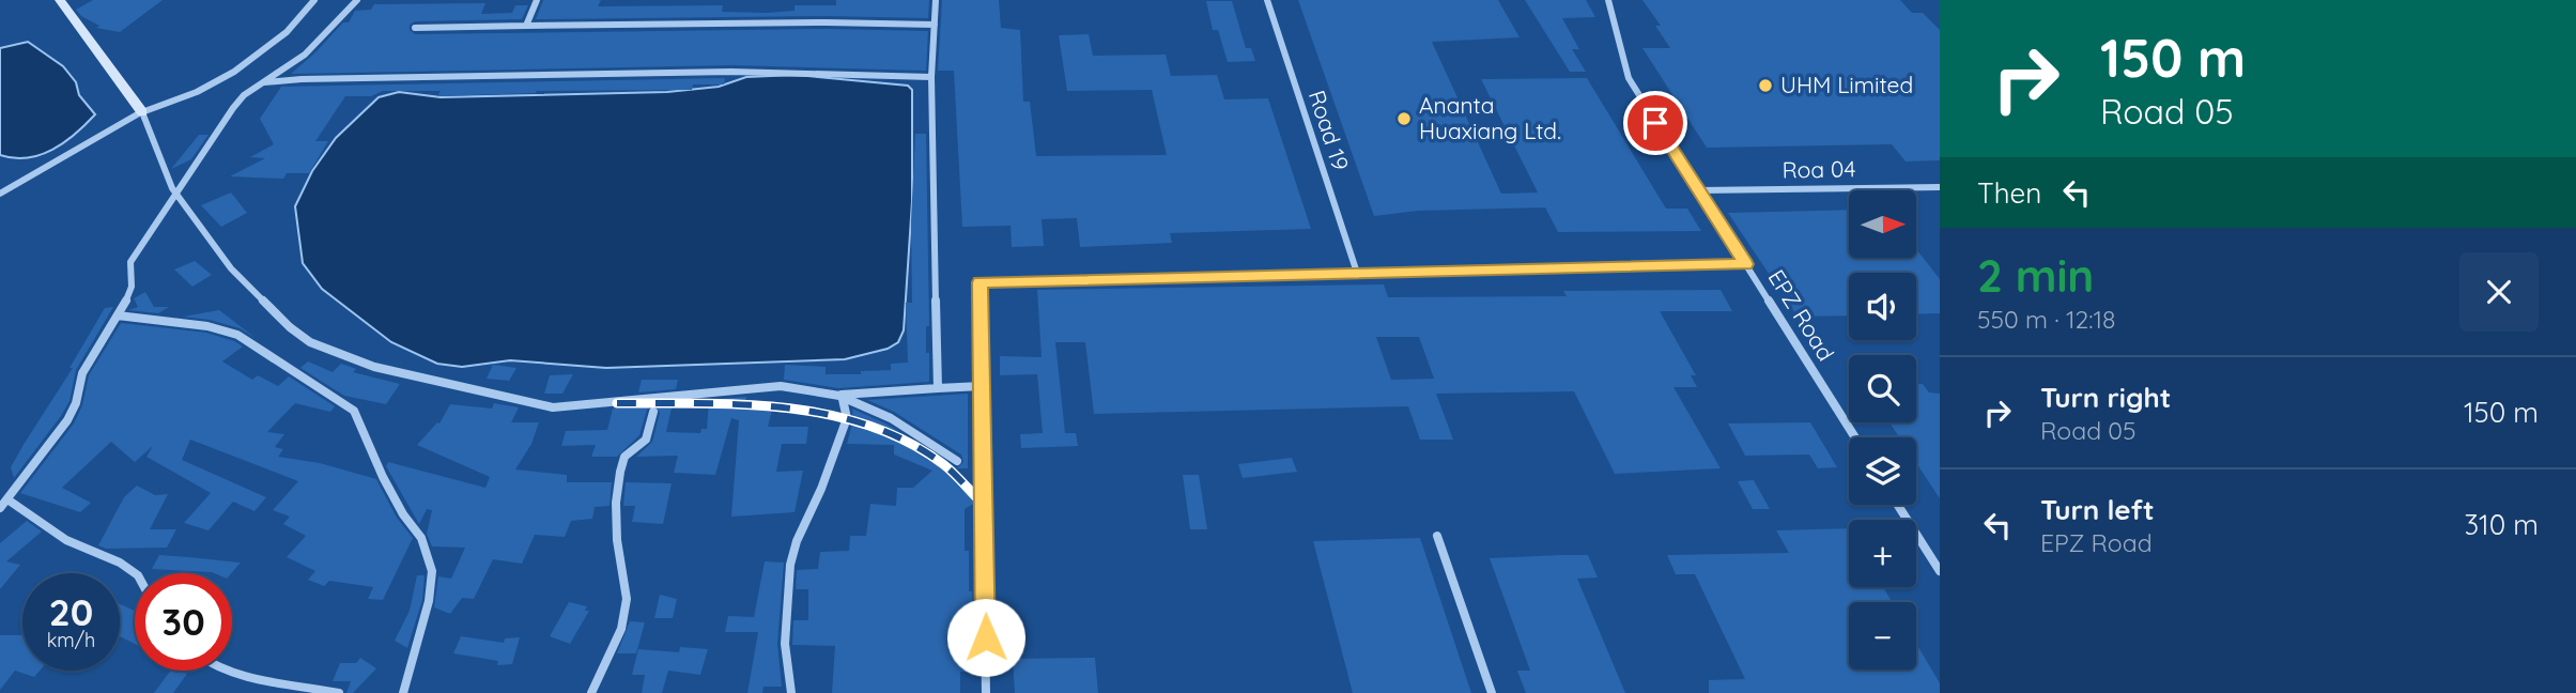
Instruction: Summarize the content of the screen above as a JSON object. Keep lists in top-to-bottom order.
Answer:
{
  "streets": {
    "street": ["Road 19", "Roa 04", "EPZ Road"]
  },
  "crossings": [
    ["Roa 04", "EPZ Road"]
  ],
  "places": ["UHM Limited", "Ananta Huaxiang Ltd."],
  "north": "right",
  "page": {
    "turn": ["150 m", "Road 05"],
    "then": "Then",
    "map_buttons": ["+", "−"],
    "heading": ["2 min", "550 m · 12:18"],
    "list": [
      {
        "name": "Turn right",
        "note": "Road 05",
        "value": "150 m"
      },
      {
        "name": "Turn left",
        "note": "EPZ Road",
        "value": "310 m"
      }
    ],
    "speed": "20 km/h",
    "limit": "30"
  }
}
